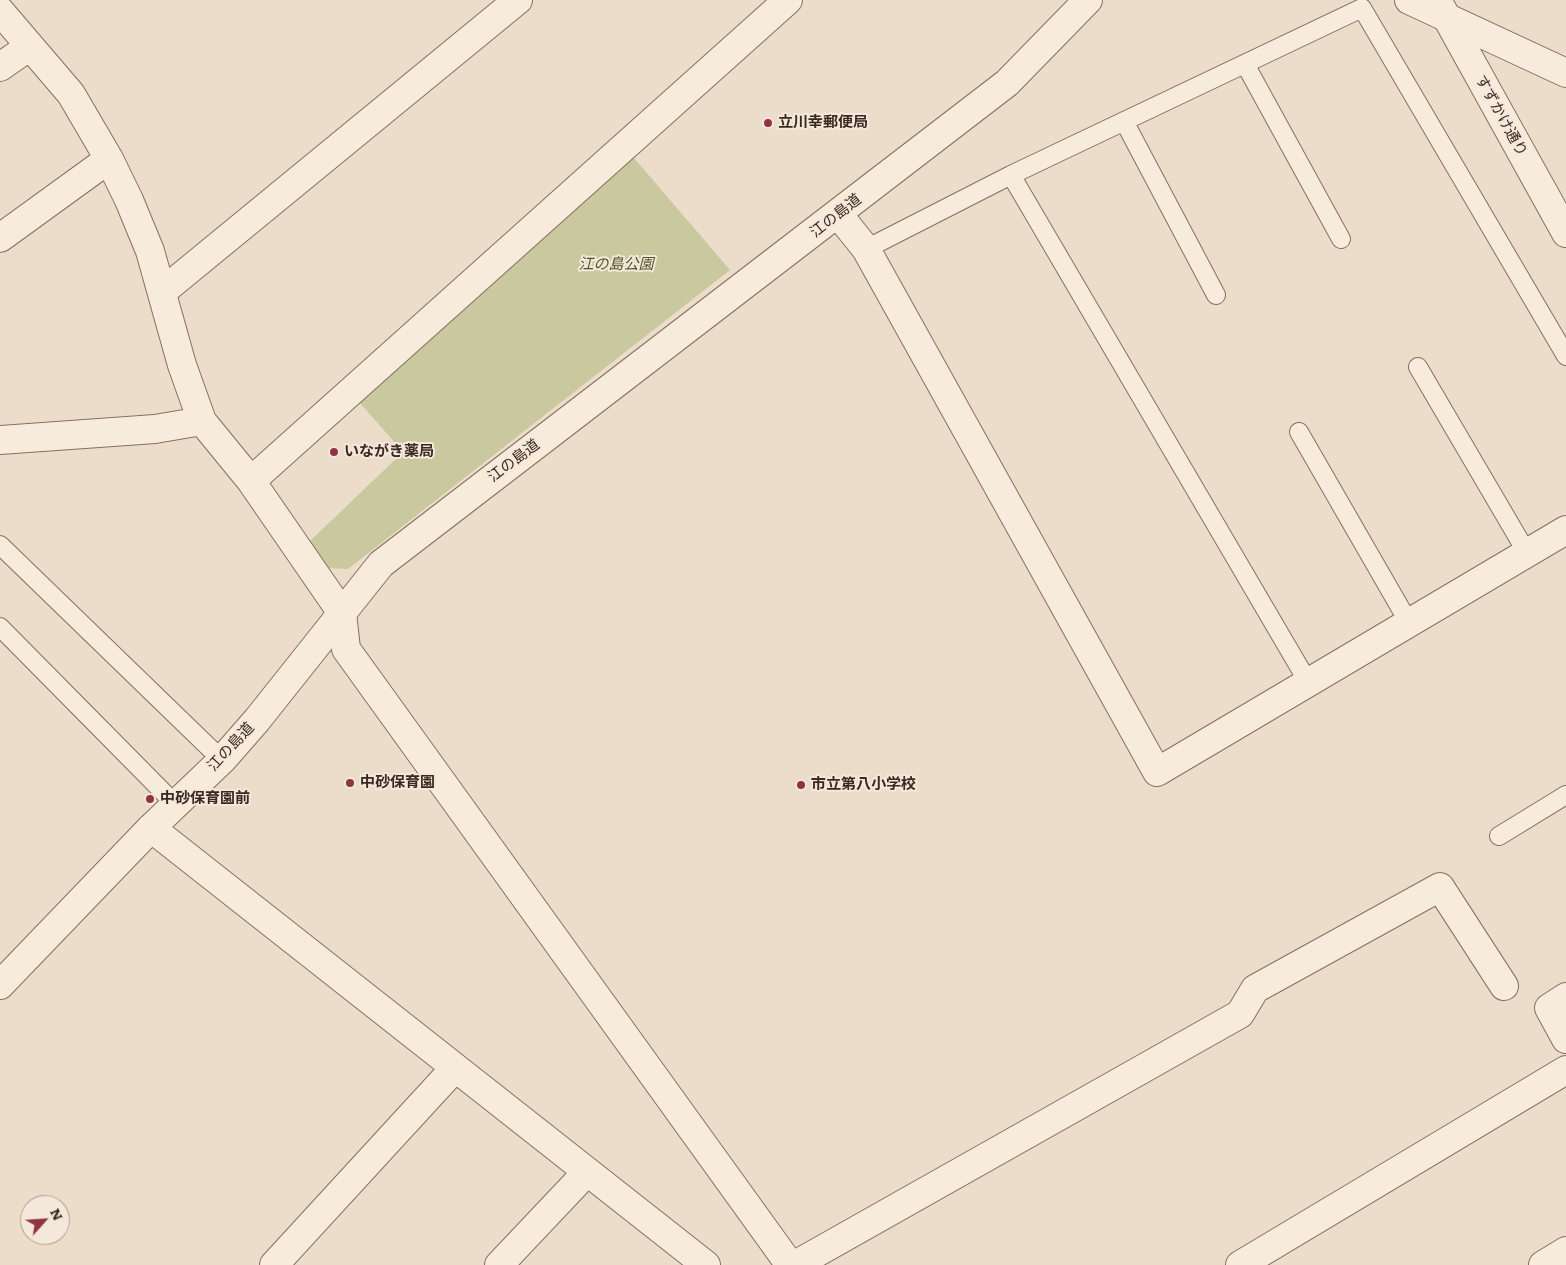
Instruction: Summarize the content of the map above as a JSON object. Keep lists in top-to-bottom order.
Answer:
{
  "streets": {
    "street": ["すずかけ通り", "江の島道"]
  },
  "parks": ["江の島公園"],
  "places": [
    "立川幸郵便局",
    "いながき薬局",
    "中砂保育園",
    "市立第八小学校",
    "中砂保育園前"
  ],
  "north": "top right"
}
